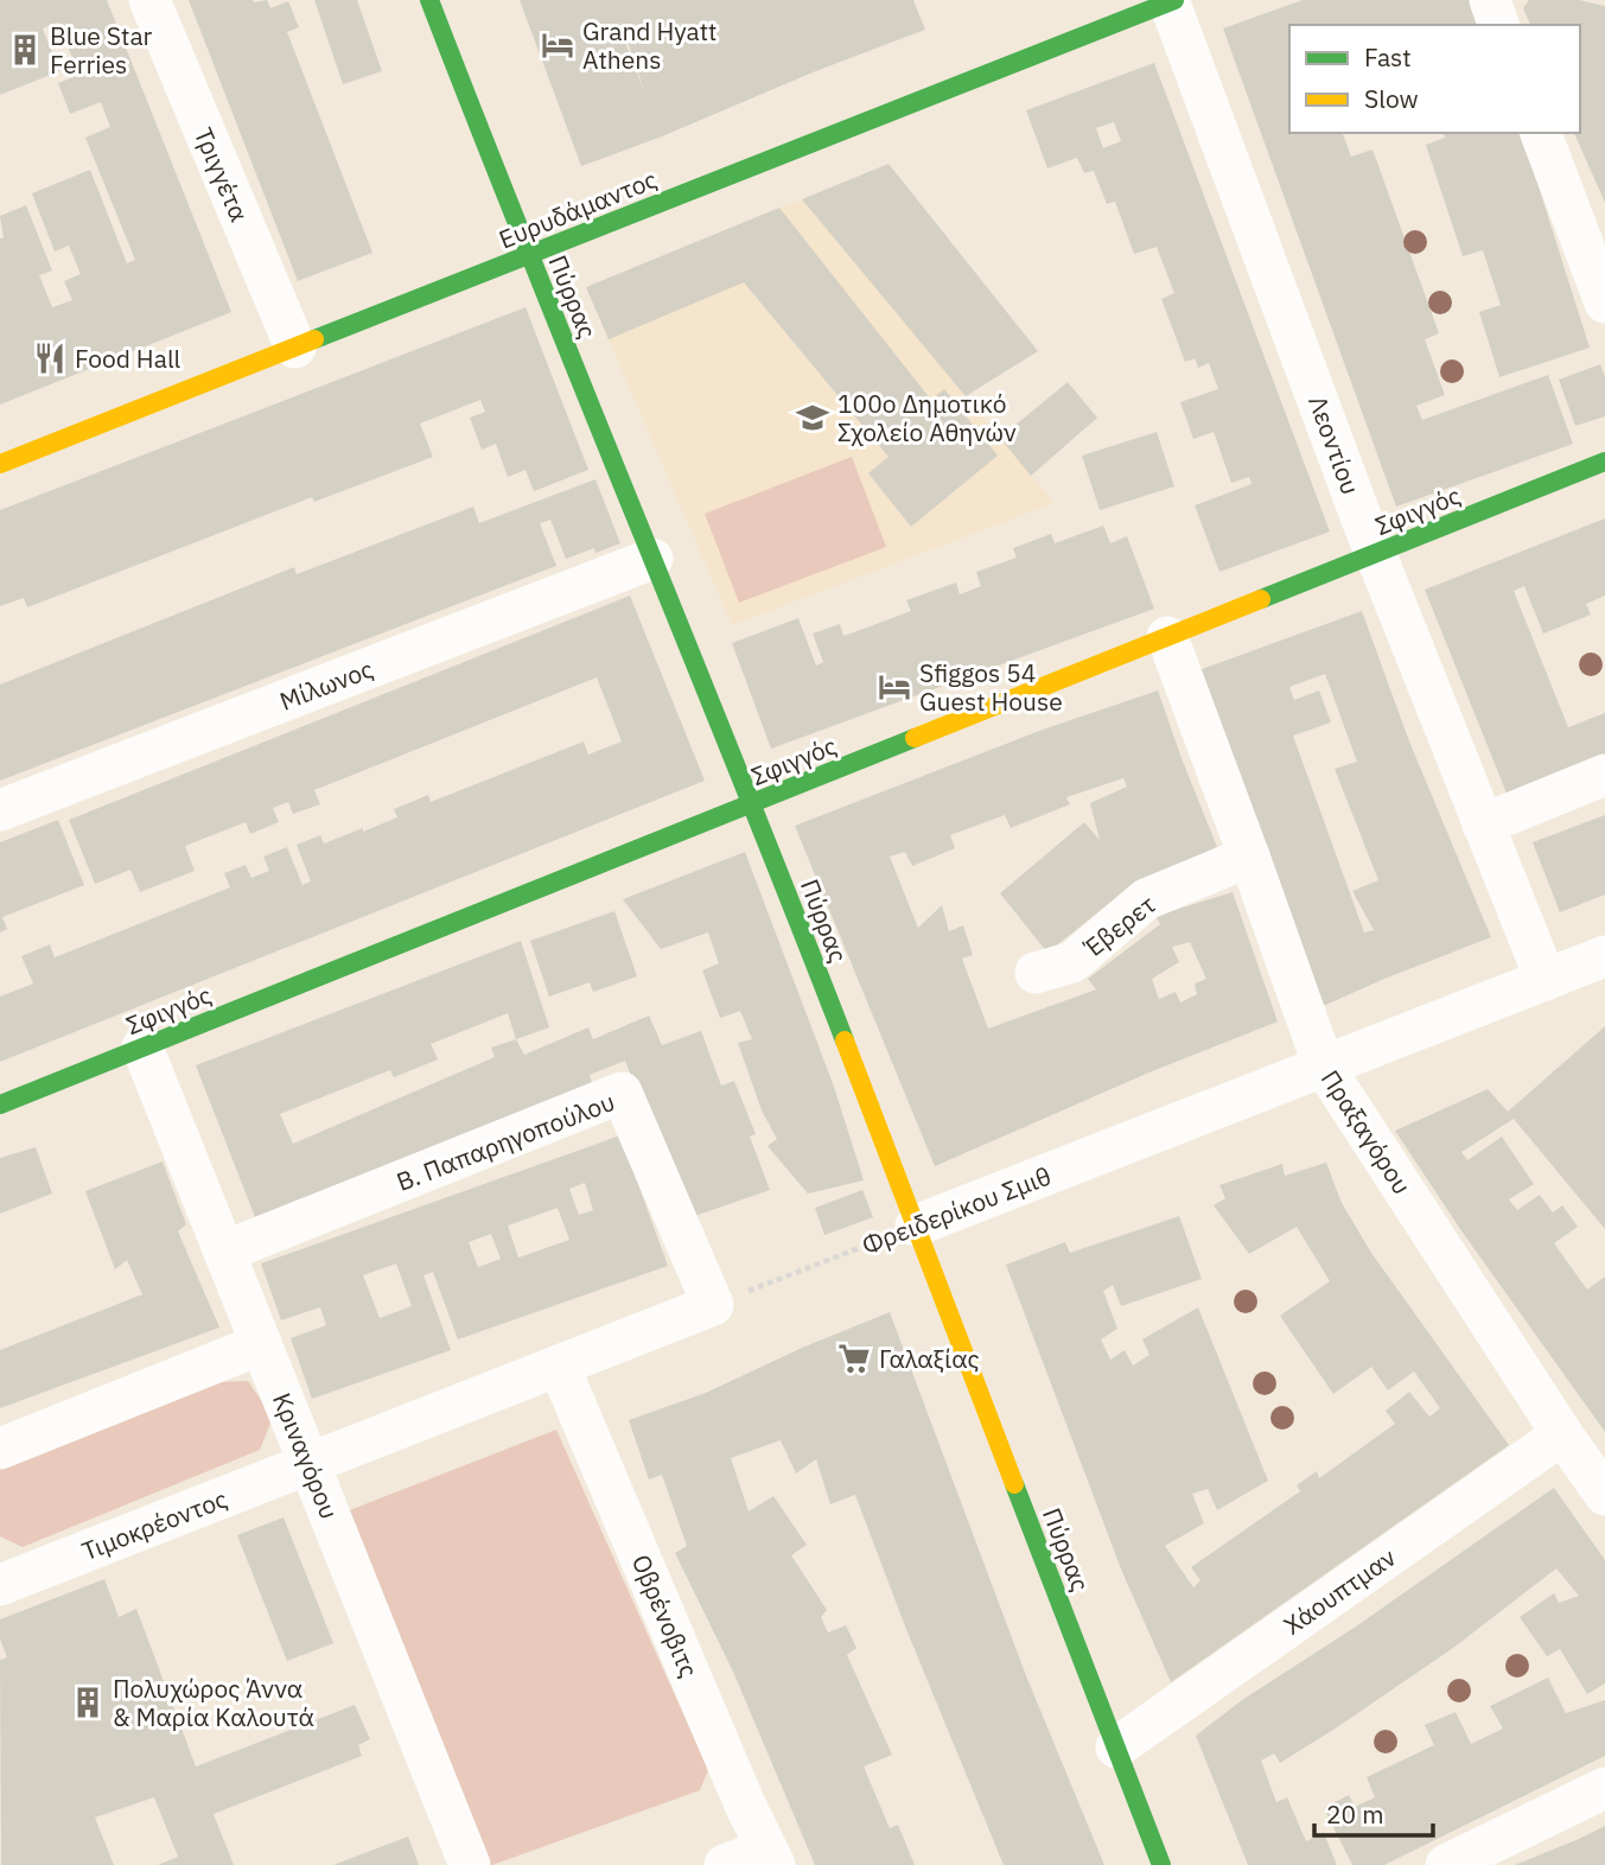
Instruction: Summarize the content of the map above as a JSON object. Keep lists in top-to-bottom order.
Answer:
{
  "streets": {
    "street": [
      "Τριγγέτα",
      "Ευρυδάμαντος",
      "Πύρρας",
      "Λεοντίου",
      "Σφιγγός",
      "Μίλωνος",
      "Έβερετ",
      "Πραξαγόρου",
      "Β. Παπαρηγοπούλου",
      "Φρειδερίκου Σμιθ",
      "Κριναγόρου",
      "Τιμοκρέοντος",
      "Χάουπτμαν",
      "Οβρένοβιτς"
    ]
  },
  "crossings": [
    ["Τριγγέτα", "Ευρυδάμαντος"],
    ["Ευρυδάμαντος", "Πύρρας"],
    ["Ευρυδάμαντος", "Λεοντίου"],
    ["Πύρρας", "Σφιγγός"],
    ["Πύρρας", "Μίλωνος"],
    ["Πύρρας", "Φρειδερίκου Σμιθ"],
    ["Πύρρας", "Χάουπτμαν"],
    ["Λεοντίου", "Σφιγγός"],
    ["Λεοντίου", "Φρειδερίκου Σμιθ"],
    ["Σφιγγός", "Πραξαγόρου"],
    ["Σφιγγός", "Κριναγόρου"],
    ["Έβερετ", "Πραξαγόρου"],
    ["Πραξαγόρου", "Φρειδερίκου Σμιθ"],
    ["Πραξαγόρου", "Χάουπτμαν"],
    ["Β. Παπαρηγοπούλου", "Φρειδερίκου Σμιθ"],
    ["Β. Παπαρηγοπούλου", "Κριναγόρου"],
    ["Κριναγόρου", "Τιμοκρέοντος"]
  ],
  "places": {
    "hotel": ["Grand Hyatt Athens", "Sfiggos 54 Guest House"],
    "building": ["Blue Star Ferries", "Πολυχώρος Άννα & Μαρία Καλουτά"],
    "restaurant": ["Food Hall"],
    "school or university": ["100ο Δημοτικό Σχολείο Αθηνών"],
    "supermarket": ["Γαλαξίας"]
  },
  "legend": ["Fast", "Slow"],
  "scale_bar": "20 m"
}
